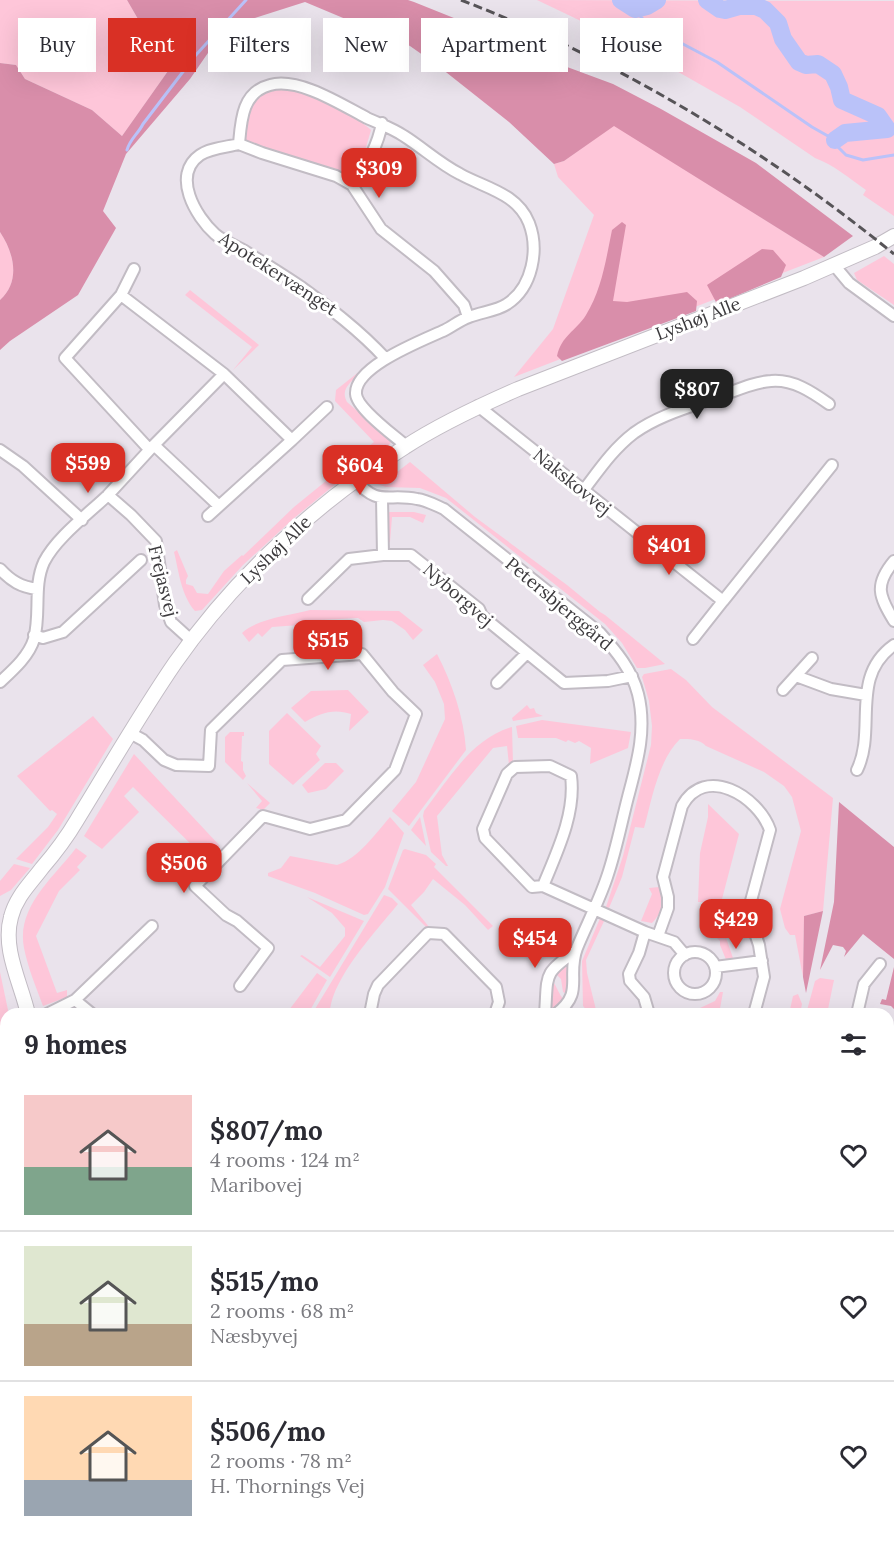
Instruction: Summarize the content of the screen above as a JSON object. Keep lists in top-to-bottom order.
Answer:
{
  "streets": {
    "street": [
      "Apotekervænget",
      "Lyshøj Alle",
      "Nakskovvej",
      "Frejasvej",
      "Nyborgvej",
      "Petersbjerggård"
    ]
  },
  "crossings": [
    ["Lyshøj Alle", "Nakskovvej"],
    ["Lyshøj Alle", "Frejasvej"],
    ["Nyborgvej", "Petersbjerggård"]
  ],
  "page": {
    "chip": [
      "Buy",
      "Rent",
      "Filters",
      "New",
      "Apartment",
      "House"
    ],
    "price": [
      "$309",
      "$807",
      "$599",
      "$604",
      "$401",
      "$515",
      "$506",
      "$429",
      "$454"
    ],
    "heading": "9 homes",
    "list": [
      {
        "name": "$807/mo",
        "note": "4 rooms · 124 m² · Maribovej"
      },
      {
        "name": "$515/mo",
        "note": "2 rooms · 68 m² · Næsbyvej"
      },
      {
        "name": "$506/mo",
        "note": "2 rooms · 78 m² · H. Thornings Vej"
      }
    ]
  }
}
